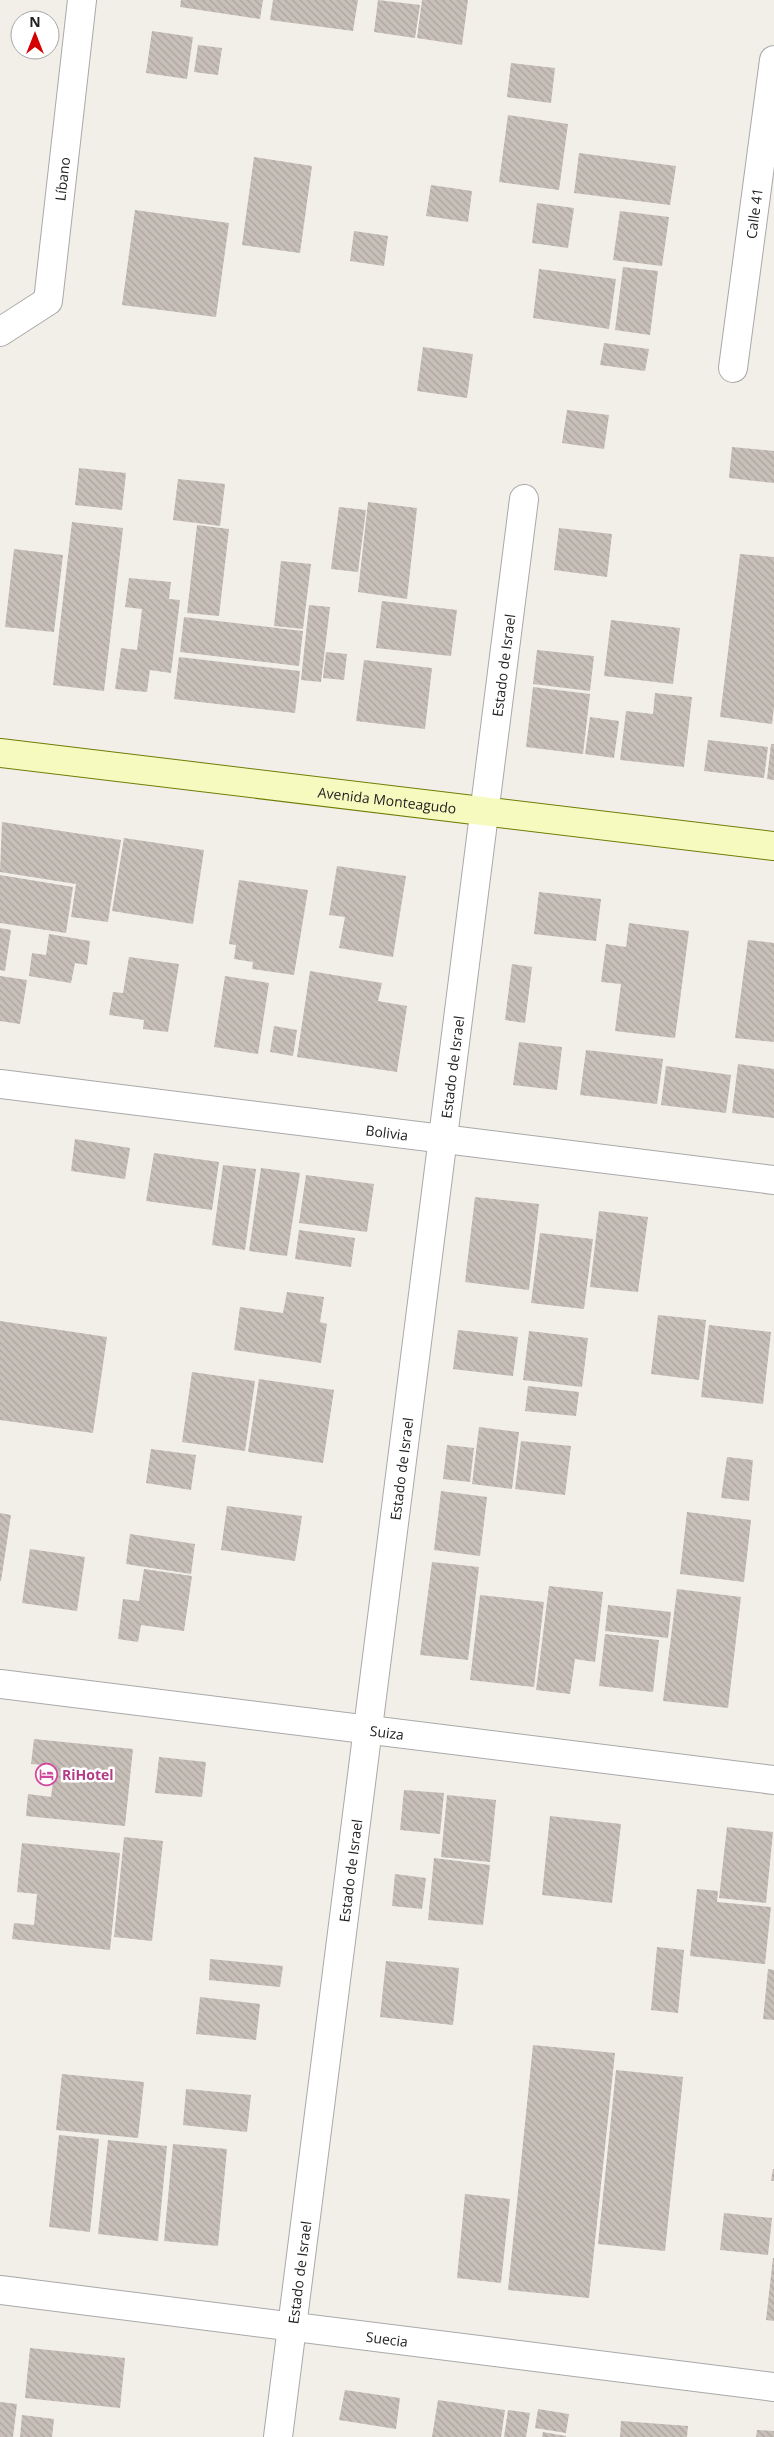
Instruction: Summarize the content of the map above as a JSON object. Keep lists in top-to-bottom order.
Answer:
{
  "streets": {
    "main road": ["Avenida Monteagudo"],
    "street": [
      "Líbano",
      "Calle 41",
      "Estado de Israel",
      "Bolivia",
      "Suiza",
      "Suecia"
    ]
  },
  "crossings": [
    ["Estado de Israel", "Avenida Monteagudo"],
    ["Estado de Israel", "Bolivia"],
    ["Estado de Israel", "Suiza"],
    ["Estado de Israel", "Suecia"]
  ],
  "places": {
    "hotel": ["RiHotel"]
  },
  "north": "top"
}
